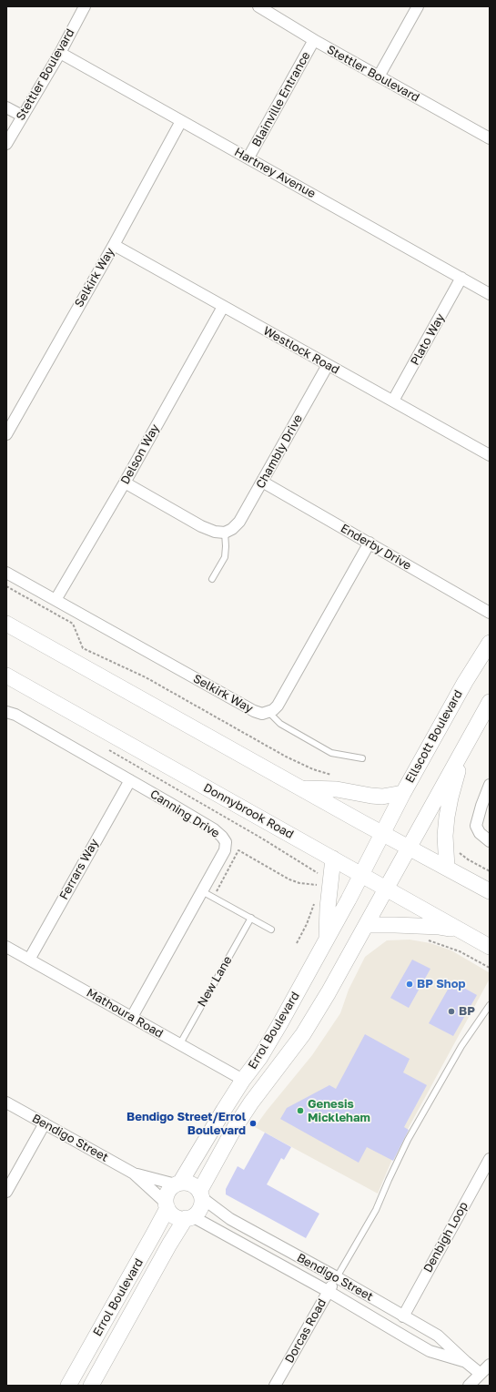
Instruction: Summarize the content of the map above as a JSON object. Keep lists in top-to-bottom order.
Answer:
{
  "streets": {
    "street": [
      "Stettler Boulevard",
      "Blainville Entrance",
      "Hartney Avenue",
      "Selkirk Way",
      "Plato Way",
      "Westlock Road",
      "Chambly Drive",
      "Delson Way",
      "Enderby Drive",
      "Ellscott Boulevard",
      "Donnybrook Road",
      "Canning Drive",
      "Ferrars Way",
      "Mathoura Road",
      "Errol Boulevard",
      "Bendigo Street",
      "Denbigh Loop",
      "Dorcas Road"
    ],
    "lane": ["New Lane"]
  },
  "crossings": [
    ["Stettler Boulevard", "Blainville Entrance"],
    ["Stettler Boulevard", "Hartney Avenue"],
    ["Blainville Entrance", "Hartney Avenue"],
    ["Hartney Avenue", "Selkirk Way"],
    ["Hartney Avenue", "Plato Way"],
    ["Selkirk Way", "Westlock Road"],
    ["Selkirk Way", "Delson Way"],
    ["Selkirk Way", "Enderby Drive"],
    ["Plato Way", "Westlock Road"],
    ["Westlock Road", "Chambly Drive"],
    ["Westlock Road", "Delson Way"],
    ["Chambly Drive", "Enderby Drive"],
    ["Ellscott Boulevard", "Donnybrook Road"],
    ["Ellscott Boulevard", "Errol Boulevard"],
    ["Donnybrook Road", "Errol Boulevard"],
    ["Canning Drive", "Ferrars Way"],
    ["Canning Drive", "Mathoura Road"],
    ["Ferrars Way", "Mathoura Road"],
    ["New Lane", "Mathoura Road"],
    ["Mathoura Road", "Errol Boulevard"],
    ["Errol Boulevard", "Bendigo Street"],
    ["Bendigo Street", "Denbigh Loop"],
    ["Bendigo Street", "Dorcas Road"]
  ],
  "places": [
    "BP Shop",
    "BP",
    "Genesis Mickleham",
    "Bendigo Street/Errol Boulevard"
  ]
}
